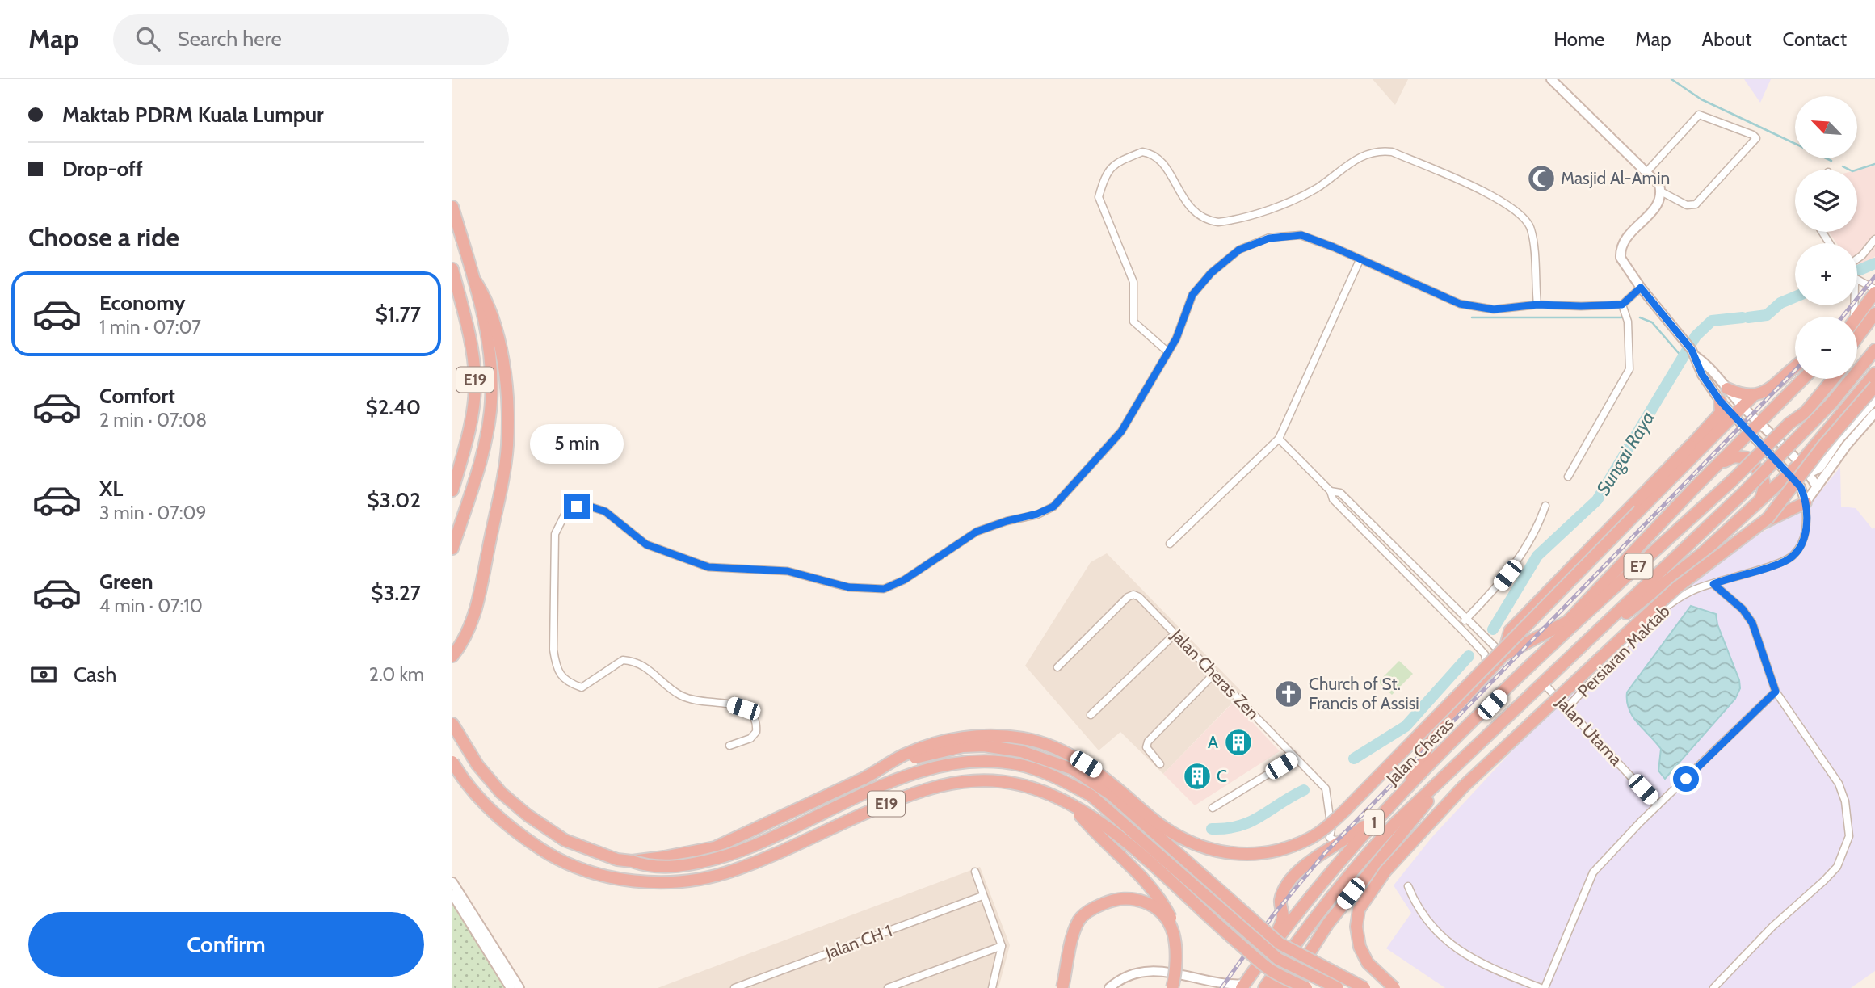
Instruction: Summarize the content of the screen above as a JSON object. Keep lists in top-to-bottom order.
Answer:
{
  "streets": {
    "highway": [
      "E19",
      "E7",
      "Jalan Cheras",
      "1"
    ],
    "street": [
      "Persiaran Maktab",
      "Jalan Cheras Zen",
      "Jalan Utama",
      "Jalan CH 1"
    ]
  },
  "crossings": [
    ["E7", "Jalan Cheras"],
    ["Persiaran Maktab", "Jalan Utama"],
    ["Jalan Utama", "Jalan Cheras"]
  ],
  "water": ["Sungai Raya"],
  "places": {
    "mosque": ["Masjid Al-Amin"],
    "church": ["Church of St. Francis of Assisi"],
    "building": ["A", "C"]
  },
  "north": "top left",
  "page": {
    "header": "Map",
    "search": "Search here",
    "nav": [
      "Home",
      "Map",
      "About",
      "Contact"
    ],
    "banner": ["Maktab PDRM Kuala Lumpur", "Drop-off"],
    "map_buttons": ["+", "−"],
    "heading": "Choose a ride",
    "list": [
      {
        "name": "Economy",
        "note": "1 min · 07:07",
        "value": "$1.77"
      },
      {
        "name": "Comfort",
        "note": "2 min · 07:08",
        "value": "$2.40"
      },
      {
        "name": "XL",
        "note": "3 min · 07:09",
        "value": "$3.02"
      },
      {
        "name": "Green",
        "note": "4 min · 07:10",
        "value": "$3.27"
      }
    ],
    "bubble": "5 min",
    "pay": ["Cash", "2.0 km"],
    "buttons": "Confirm"
  }
}
